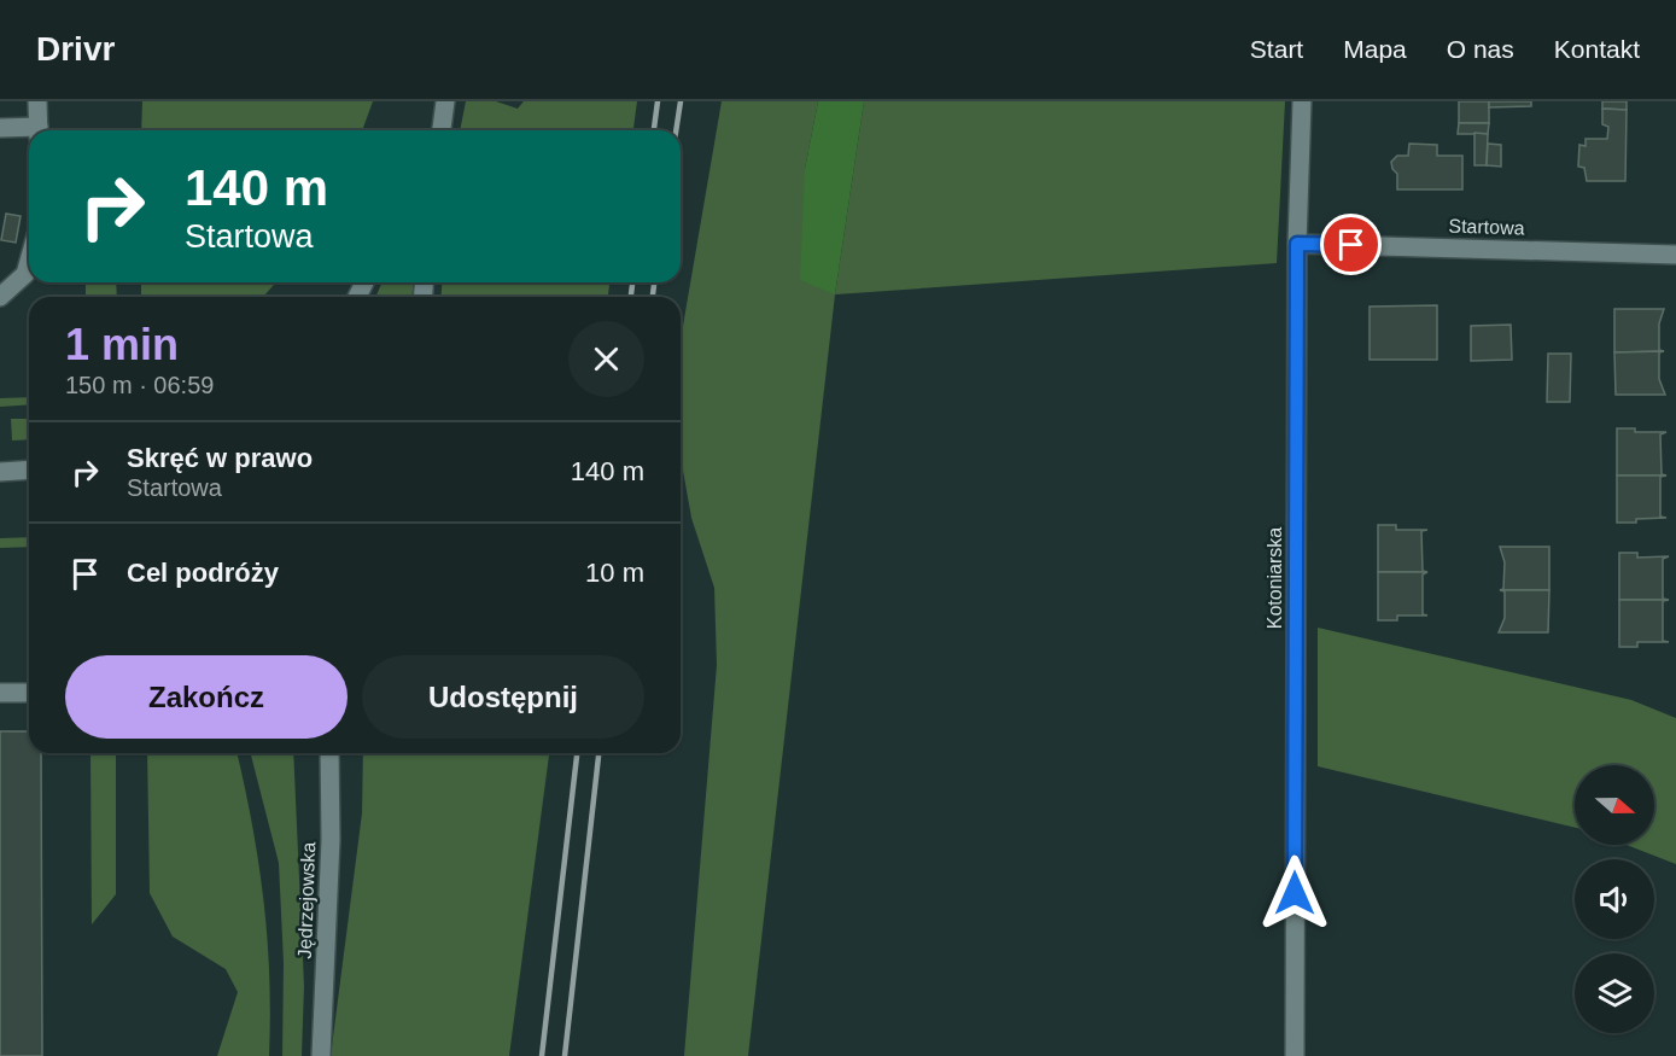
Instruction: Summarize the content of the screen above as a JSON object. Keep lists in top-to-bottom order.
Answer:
{
  "streets": {
    "street": ["Startowa", "Kotoniarska", "Jędrzejowska"]
  },
  "crossings": [
    ["Startowa", "Kotoniarska"]
  ],
  "north": "right",
  "page": {
    "header": "Drivr",
    "nav": [
      "Start",
      "Mapa",
      "O nas",
      "Kontakt"
    ],
    "turn": ["140 m", "Startowa"],
    "heading": ["1 min", "150 m · 06:59"],
    "list": [
      {
        "name": "Skręć w prawo",
        "note": "Startowa",
        "value": "140 m"
      },
      {
        "name": "Cel podróży",
        "value": "10 m"
      }
    ],
    "buttons": ["Zakończ", "Udostępnij"]
  }
}
